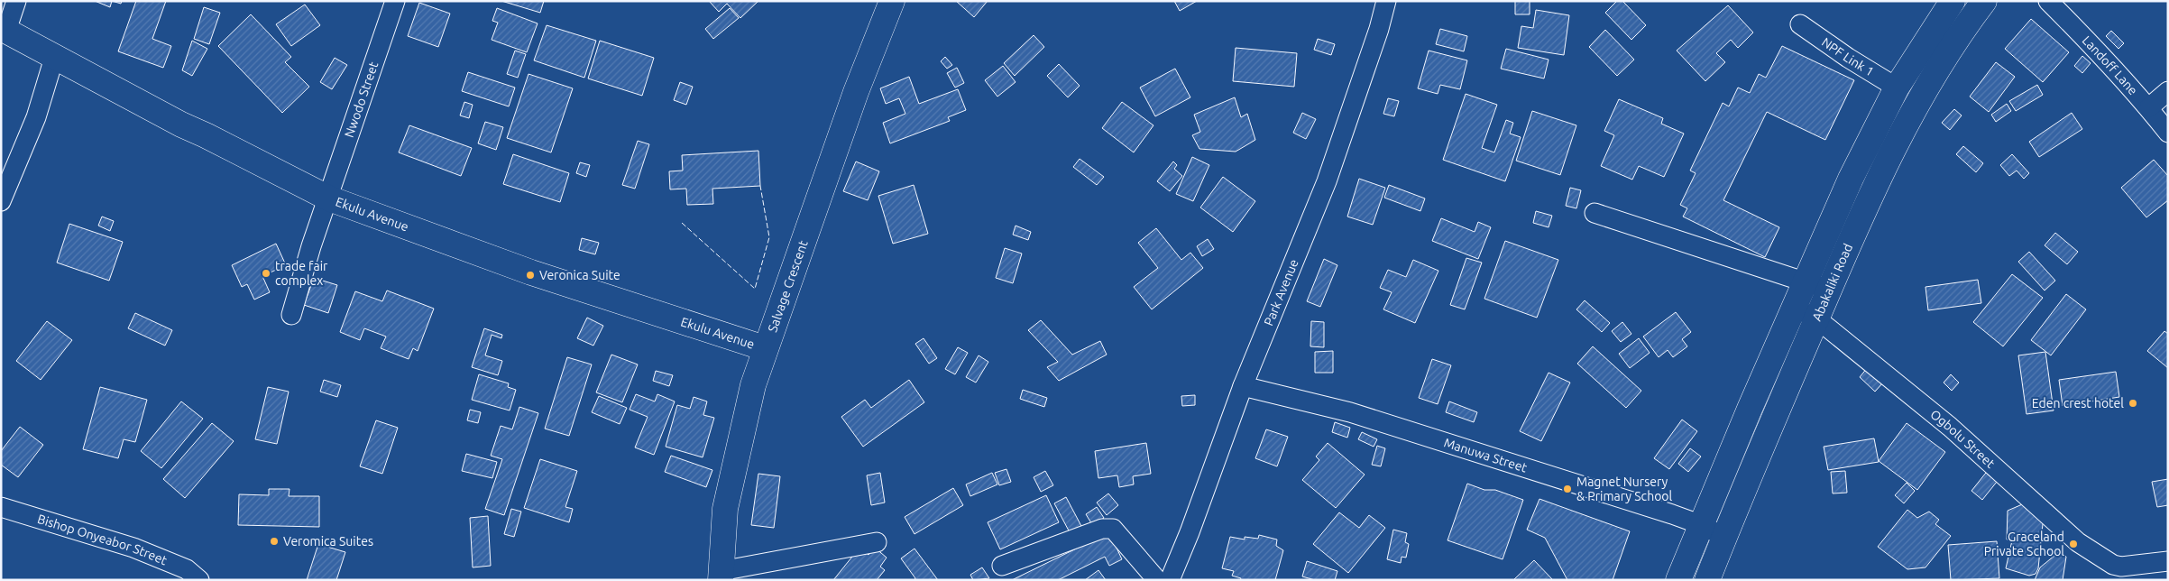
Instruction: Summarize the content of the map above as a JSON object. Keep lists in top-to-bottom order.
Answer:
{
  "streets": {
    "main road": ["Ekulu Avenue", "Abakaliki Road", "Salvage Crescent"],
    "street": [
      "NPF Link 1",
      "Landoff Lane",
      "Nwodo Street",
      "Park Avenue",
      "Ogbolu Street",
      "Manuwa Street",
      "Bishop Onyeabor Street"
    ]
  },
  "crossings": [
    ["NPF Link 1", "Abakaliki Road"],
    ["Nwodo Street", "Ekulu Avenue"],
    ["Ekulu Avenue", "Salvage Crescent"],
    ["Abakaliki Road", "Ogbolu Street"],
    ["Abakaliki Road", "Manuwa Street"],
    ["Park Avenue", "Manuwa Street"]
  ],
  "places": [
    "trade fair complex",
    "Veronica Suite",
    "Eden crest hotel",
    "Magnet Nursery & Primary School",
    "Veromica Suites",
    "Graceland Private School"
  ]
}
